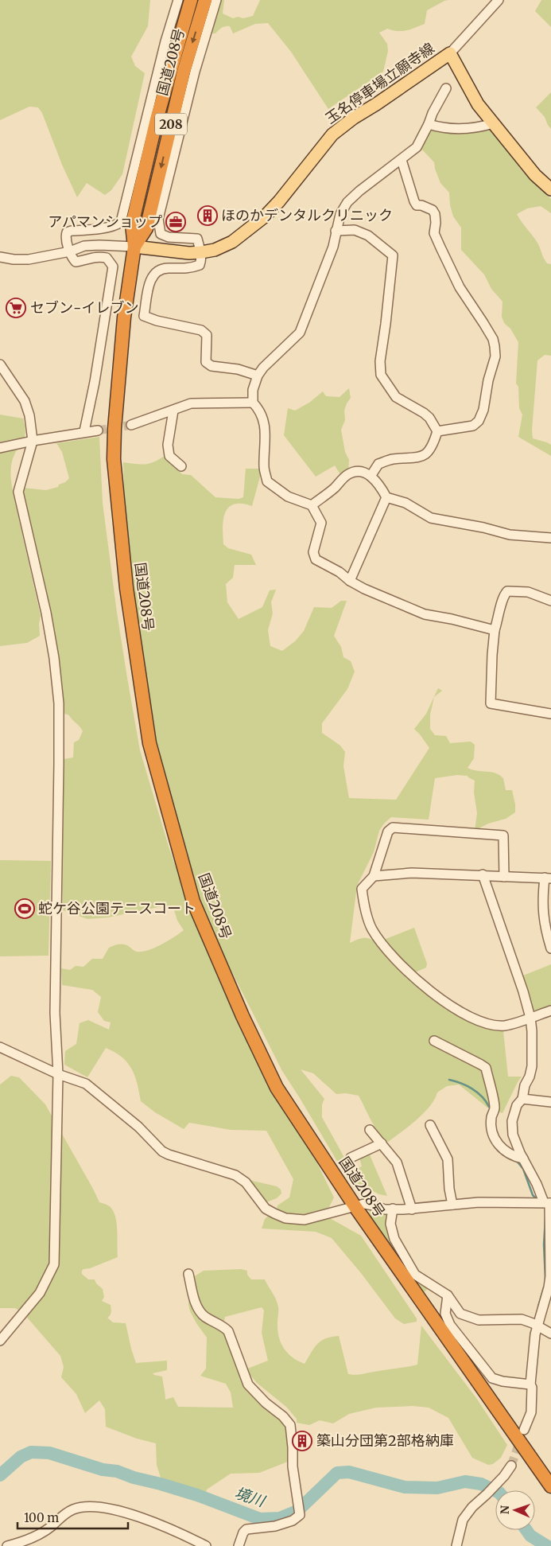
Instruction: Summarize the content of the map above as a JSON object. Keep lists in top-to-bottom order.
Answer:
{
  "streets": {
    "highway": ["国道208号", "208"],
    "main road": ["玉名停車場立願寺線"]
  },
  "crossings": [
    ["国道208号", "玉名停車場立願寺線"]
  ],
  "water": ["境川"],
  "places": {
    "building": ["ほのかデンタルクリニック", "築山分団第2部格納庫"],
    "office": ["アパマンショップ"],
    "supermarket": ["セブン-イレブン"],
    "sports": ["蛇ケ谷公園テニスコート"]
  },
  "scale_bar": "100 m",
  "north": "left"
}
